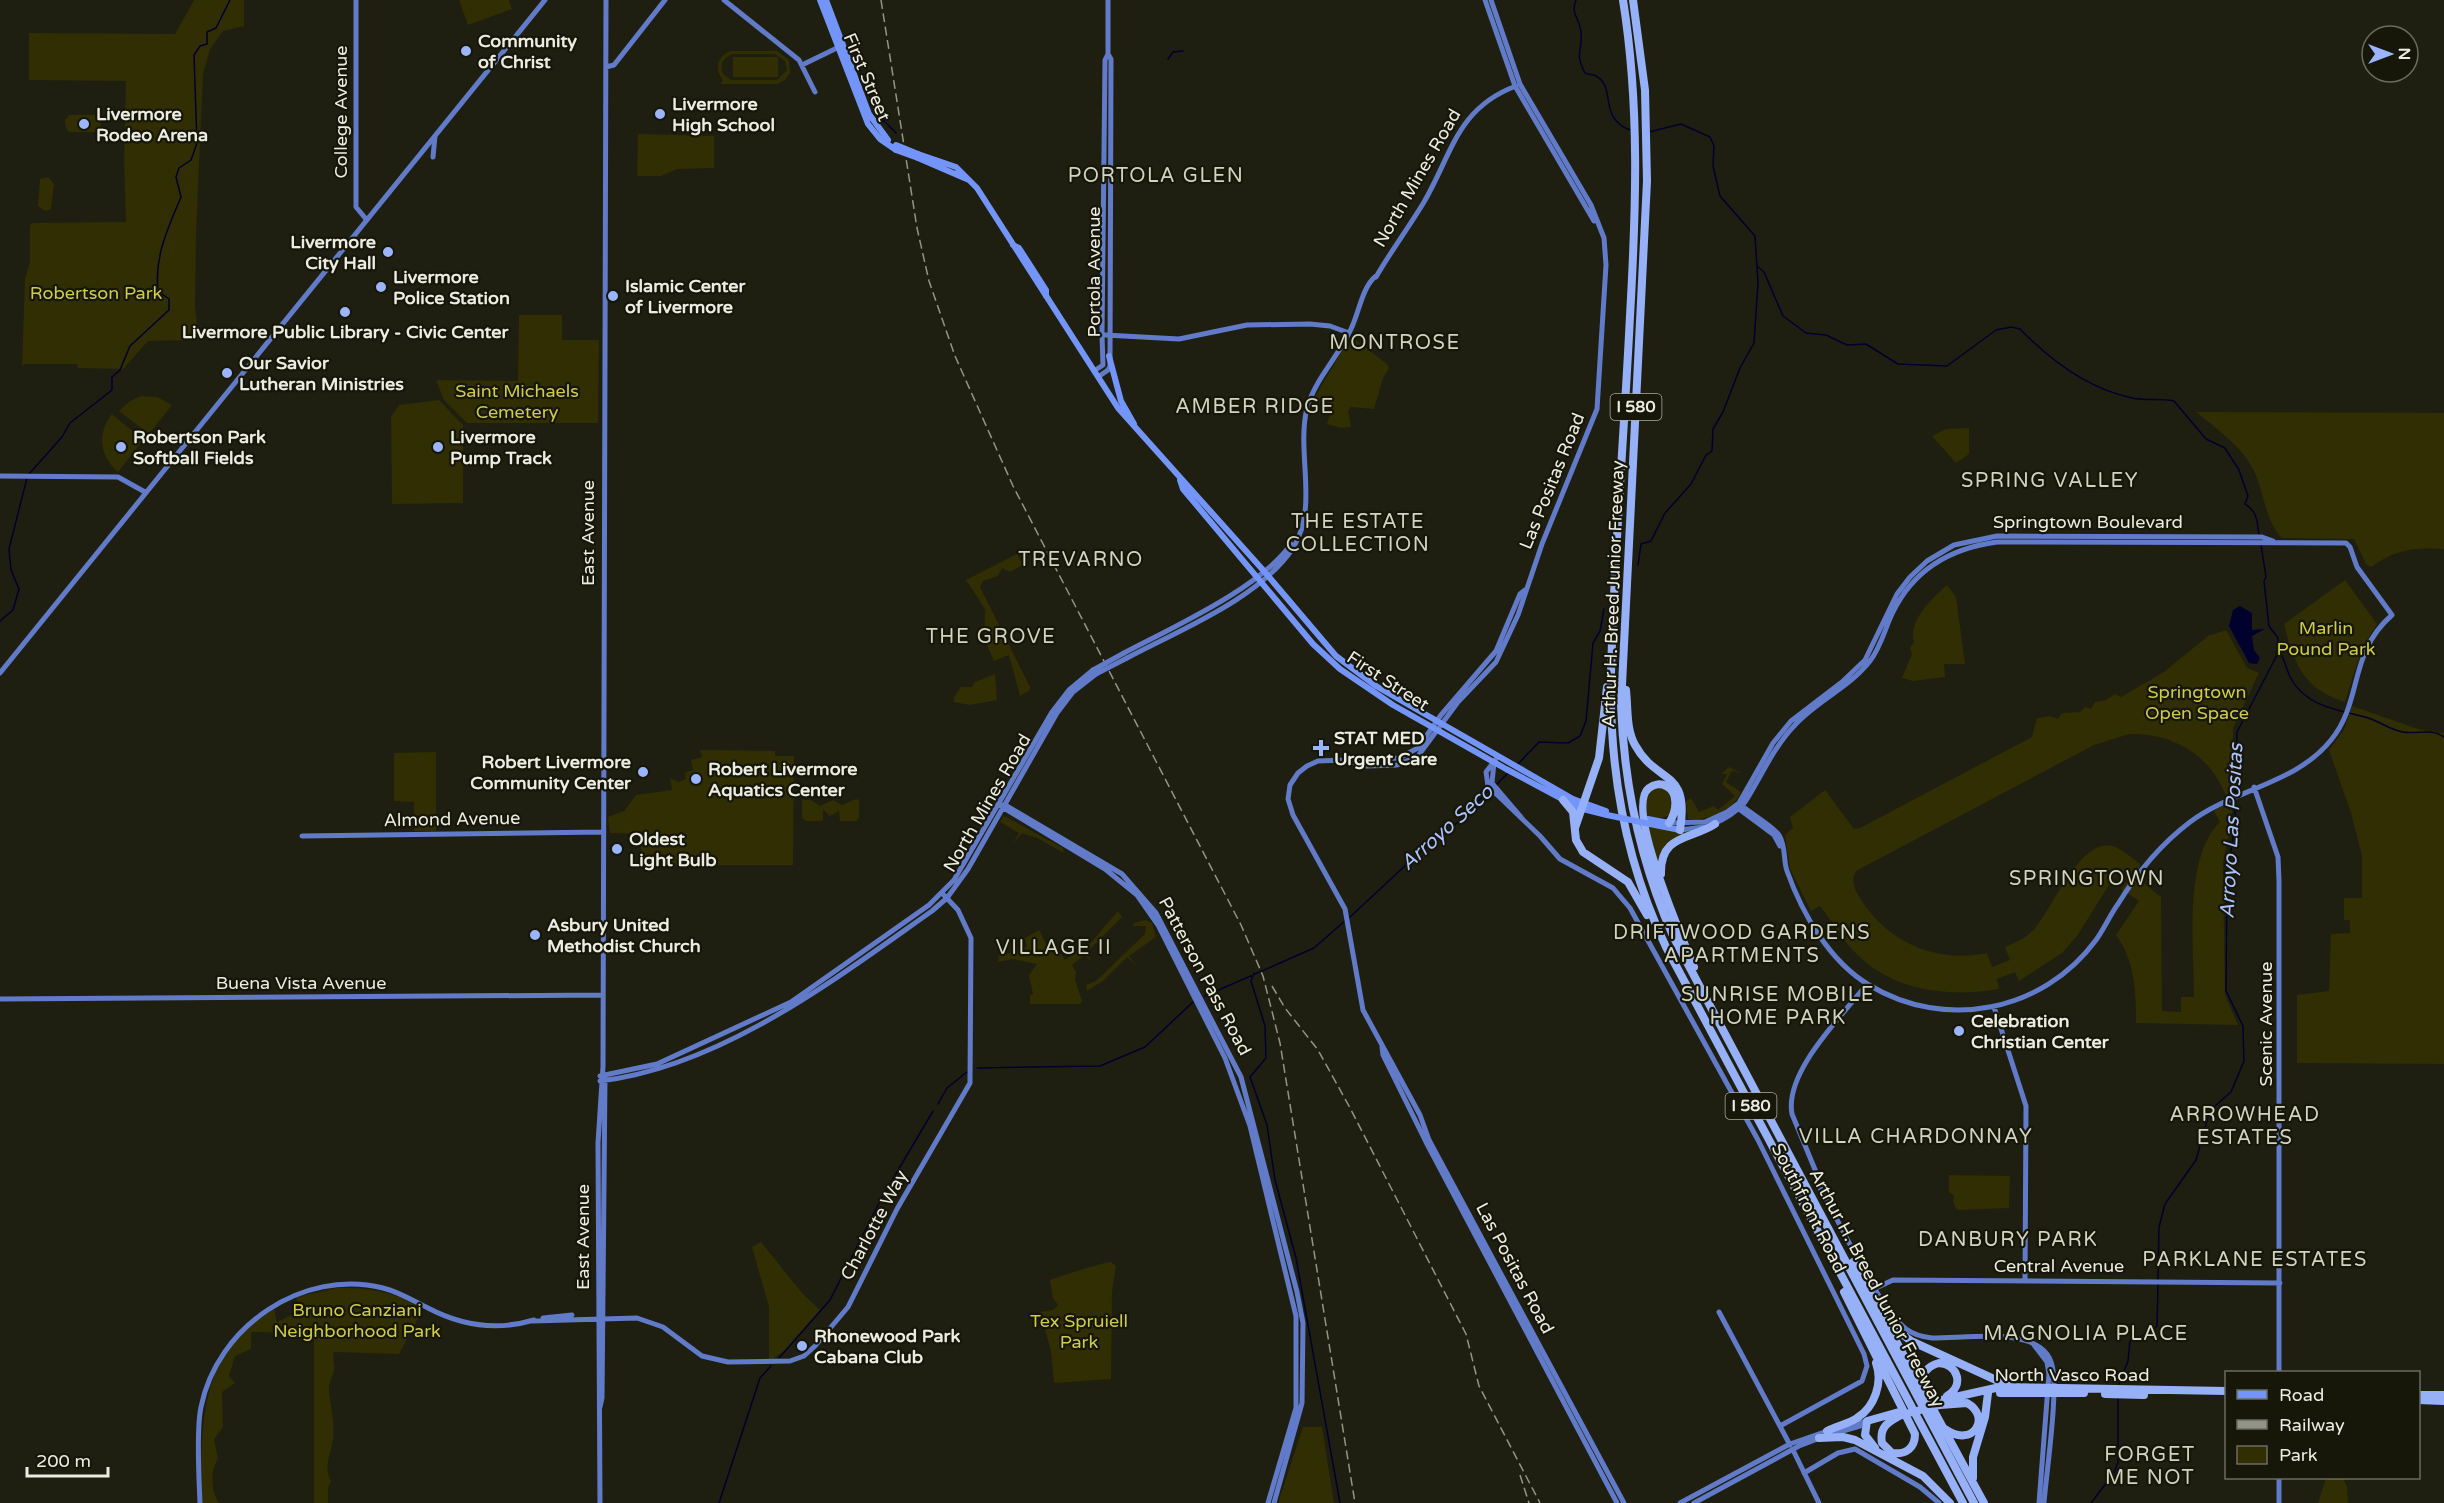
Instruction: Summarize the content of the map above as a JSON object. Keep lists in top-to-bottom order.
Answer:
{
  "streets": {
    "highway": ["I 580", "Arthur H. Breed Junior Freeway", "North Vasco Road"],
    "main road": [
      "First Street",
      "College Avenue",
      "North Mines Road",
      "Portola Avenue",
      "Las Positas Road",
      "Springtown Boulevard",
      "East Avenue",
      "Almond Avenue",
      "Patterson Pass Road",
      "Buena Vista Avenue",
      "Scenic Avenue",
      "Southfront Road",
      "Charlotte Way",
      "Central Avenue"
    ]
  },
  "crossings": [
    ["First Street", "North Mines Road"],
    ["First Street", "Portola Avenue"],
    ["First Street", "Las Positas Road"],
    ["First Street", "Springtown Boulevard"],
    ["First Street", "Southfront Road"],
    ["North Mines Road", "Las Positas Road"],
    ["North Mines Road", "East Avenue"],
    ["North Mines Road", "Patterson Pass Road"],
    ["North Mines Road", "Charlotte Way"],
    ["Springtown Boulevard", "Scenic Avenue"],
    ["East Avenue", "Almond Avenue"],
    ["East Avenue", "Buena Vista Avenue"],
    ["East Avenue", "Charlotte Way"],
    ["Scenic Avenue", "Central Avenue"]
  ],
  "districts": [
    "PORTOLA GLEN",
    "MONTROSE",
    "AMBER RIDGE",
    "SPRING VALLEY",
    "THE ESTATE COLLECTION",
    "TREVARNO",
    "THE GROVE",
    "SPRINGTOWN",
    "DRIFTWOOD GARDENS APARTMENTS",
    "VILLAGE II",
    "SUNRISE MOBILE HOME PARK",
    "ARROWHEAD ESTATES",
    "VILLA CHARDONNAY",
    "DANBURY PARK",
    "PARKLANE ESTATES",
    "MAGNOLIA PLACE",
    "FORGET ME NOT"
  ],
  "water": ["Arroyo Seco", "Arroyo Las Positas"],
  "parks": [
    "Robertson Park",
    "Saint Michaels Cemetery",
    "Marlin Pound Park",
    "Springtown Open Space",
    "Bruno Canziani Neighborhood Park",
    "Tex Spruiell Park"
  ],
  "places": {
    "other": [
      "Community of Christ",
      "Livermore High School",
      "Livermore Rodeo Arena",
      "Livermore City Hall",
      "Livermore Police Station",
      "Islamic Center of Livermore",
      "Livermore Public Library - Civic Center",
      "Our Savior Lutheran Ministries",
      "Robertson Park Softball Fields",
      "Livermore Pump Track",
      "Robert Livermore Community Center",
      "Robert Livermore Aquatics Center",
      "Oldest Light Bulb",
      "Asbury United Methodist Church",
      "Celebration Christian Center",
      "Rhonewood Park Cabana Club"
    ],
    "health": ["STAT MED Urgent Care"]
  },
  "legend": ["Road", "Railway", "Park"],
  "scale_bar": "200 m",
  "north": "right"
}
